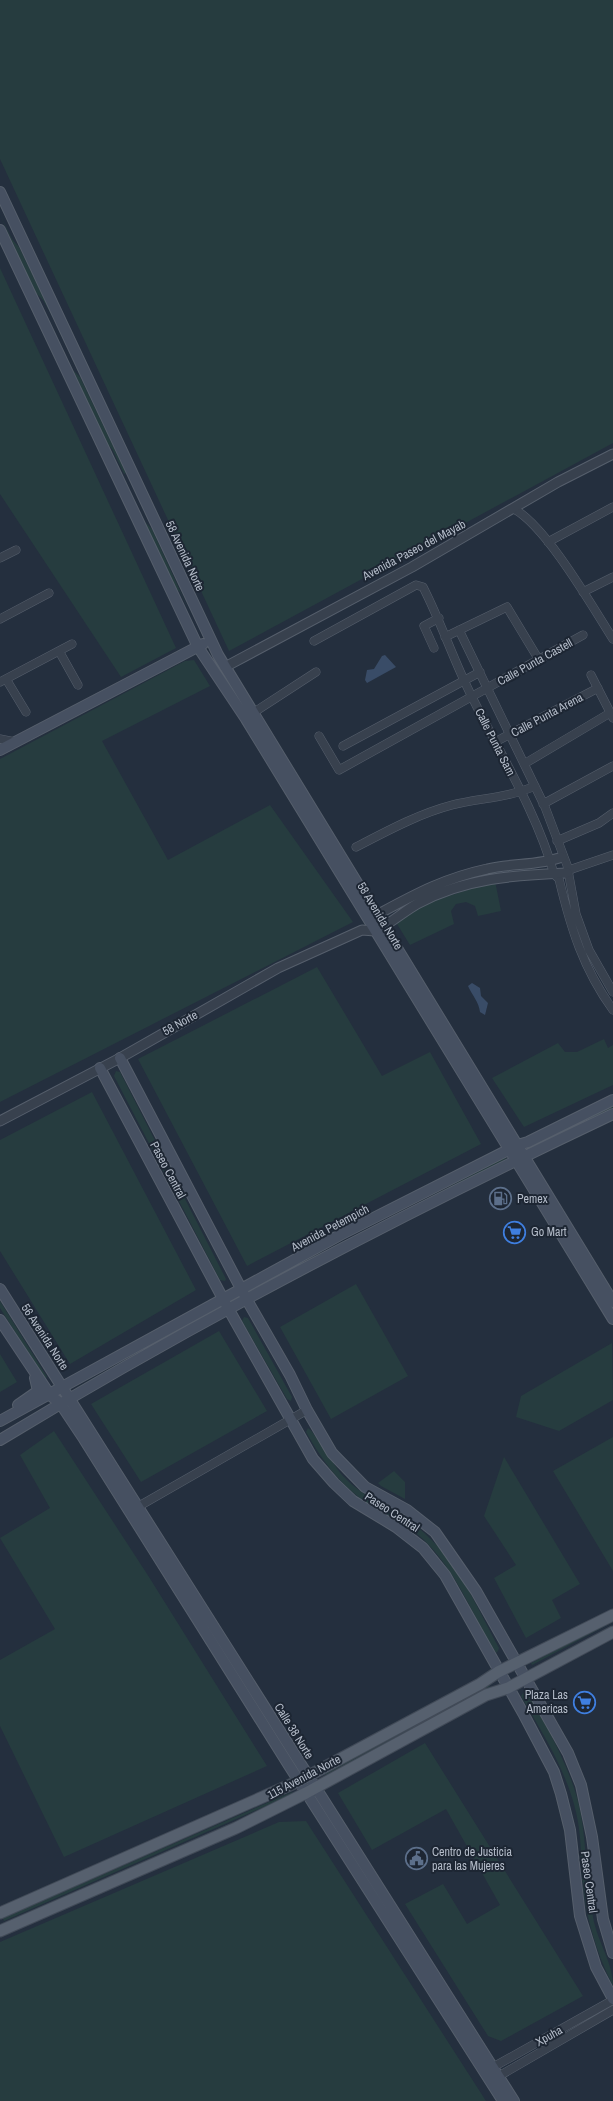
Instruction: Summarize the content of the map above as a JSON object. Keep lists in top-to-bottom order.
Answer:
{
  "streets": {
    "main road": [
      "58 Avenida Norte",
      "Paseo Central",
      "Avenida Petempich",
      "56 Avenida Norte",
      "Calle 38 Norte",
      "115 Avenida Norte"
    ],
    "street": [
      "Avenida Paseo del Mayab",
      "Calle Punta Castell",
      "Calle Punta Arena",
      "Calle Punta Sam",
      "58 Norte",
      "Xpuha"
    ]
  },
  "crossings": [
    ["Avenida Paseo del Mayab", "58 Avenida Norte"],
    ["58 Avenida Norte", "58 Norte"],
    ["58 Avenida Norte", "Avenida Petempich"],
    ["Calle Punta Castell", "Calle Punta Sam"],
    ["Calle Punta Arena", "Calle Punta Sam"],
    ["58 Norte", "Paseo Central"],
    ["Paseo Central", "Avenida Petempich"],
    ["Paseo Central", "115 Avenida Norte"],
    ["Paseo Central", "Xpuha"],
    ["Avenida Petempich", "56 Avenida Norte"],
    ["Avenida Petempich", "Calle 38 Norte"],
    ["56 Avenida Norte", "Calle 38 Norte"],
    ["Calle 38 Norte", "115 Avenida Norte"],
    ["Calle 38 Norte", "Xpuha"]
  ],
  "places": {
    "fuel station": ["Pemex"],
    "supermarket": ["Go Mart", "Plaza Las Americas"],
    "public building": ["Centro de Justicia para las Mujeres"]
  }
}
